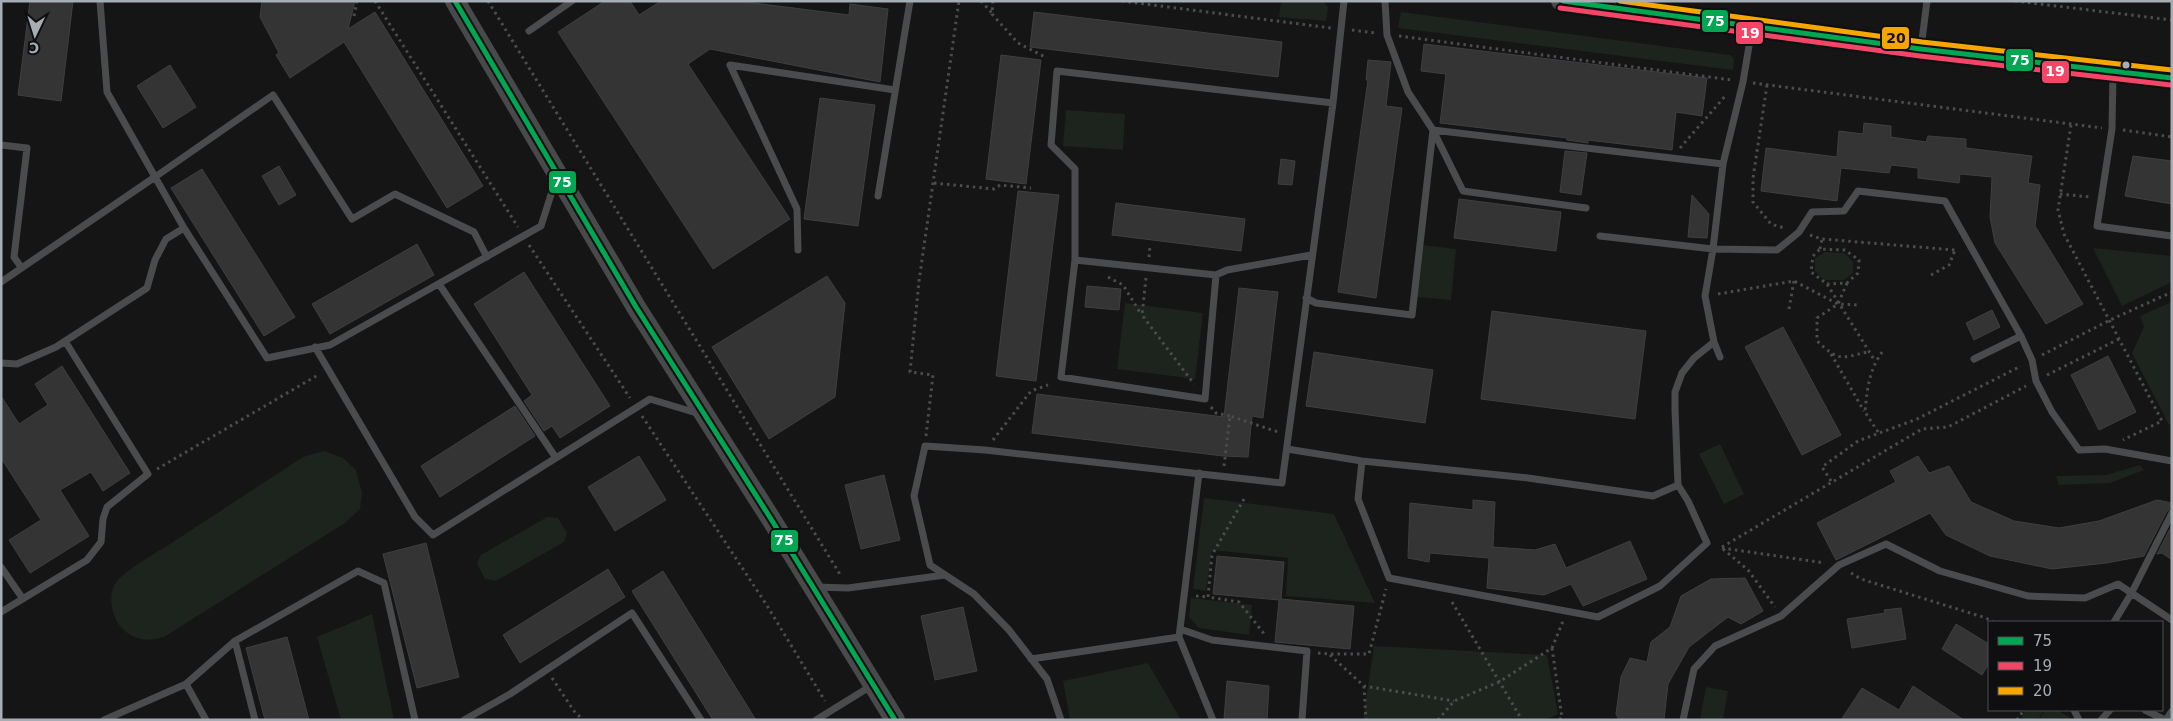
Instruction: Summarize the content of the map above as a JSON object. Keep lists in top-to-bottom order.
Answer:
{
  "lines": ["transit line 75", "transit line 20", "transit line 19"],
  "legend": ["75", "19", "20"],
  "north": "bottom"
}
